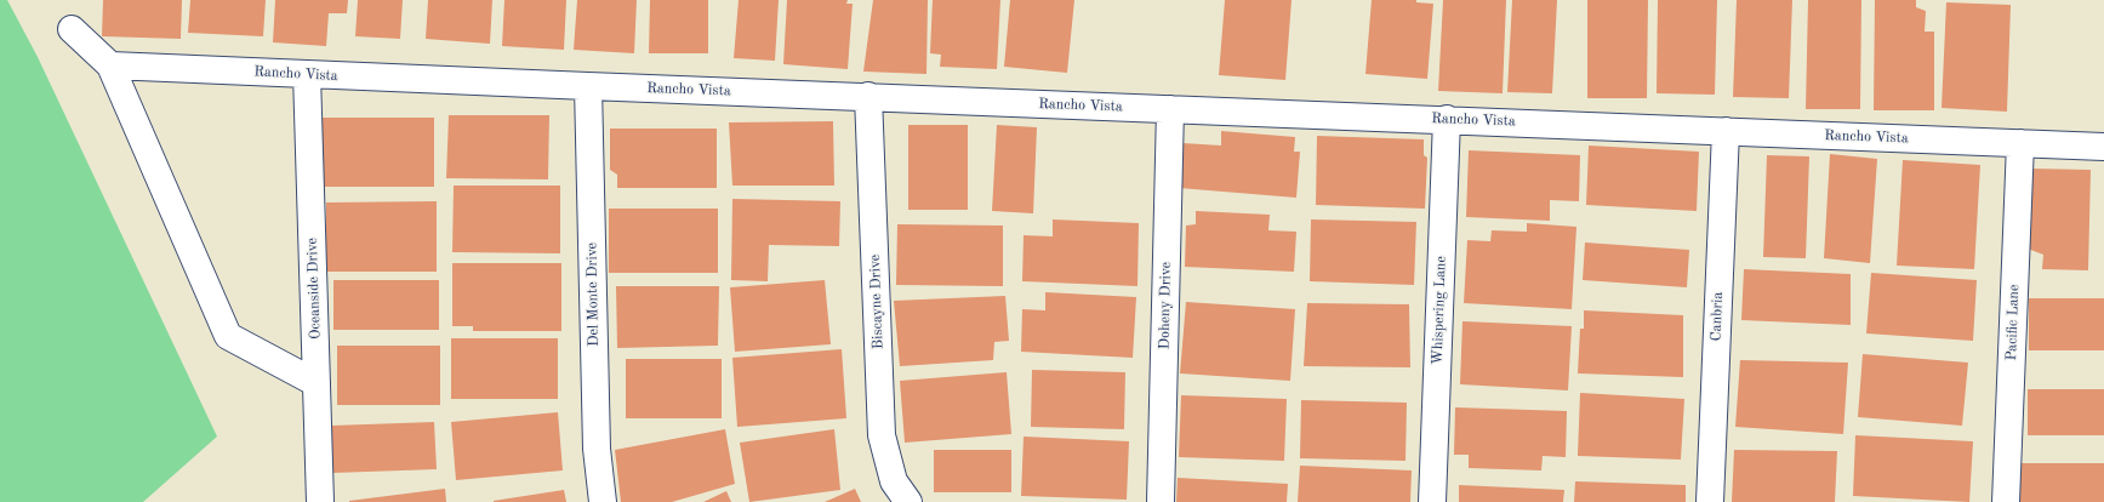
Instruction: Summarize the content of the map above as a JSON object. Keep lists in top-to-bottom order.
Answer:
{
  "streets": {
    "lane": [
      "Rancho Vista",
      "Oceanside Drive",
      "Del Monte Drive",
      "Biscayne Drive",
      "Doheny Drive",
      "Whispering Lane",
      "Canbria",
      "Pacific Lane"
    ]
  },
  "crossings": [
    ["Rancho Vista", "Oceanside Drive"],
    ["Rancho Vista", "Del Monte Drive"],
    ["Rancho Vista", "Biscayne Drive"],
    ["Rancho Vista", "Doheny Drive"],
    ["Rancho Vista", "Whispering Lane"],
    ["Rancho Vista", "Canbria"],
    ["Rancho Vista", "Pacific Lane"]
  ]
}
